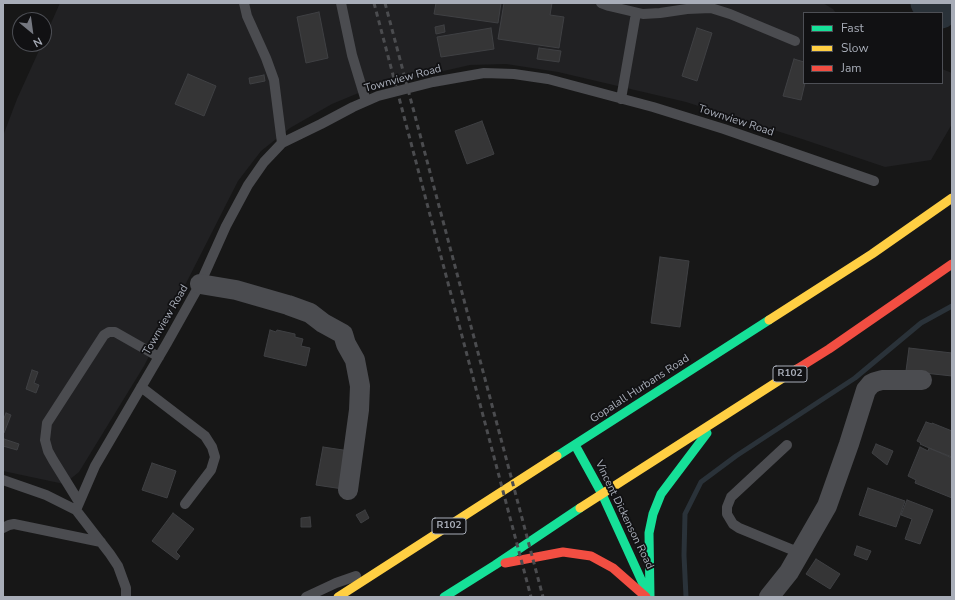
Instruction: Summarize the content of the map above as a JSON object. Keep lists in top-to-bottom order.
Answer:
{
  "streets": {
    "main road": ["R102", "Gopalall Hurbans Road", "Vincent Dickenson Road"],
    "lane": ["Townview Road"]
  },
  "crossings": [
    ["R102", "Vincent Dickenson Road"],
    ["Gopalall Hurbans Road", "Vincent Dickenson Road"]
  ],
  "legend": ["Fast", "Slow", "Jam"],
  "north": "bottom right"
}
